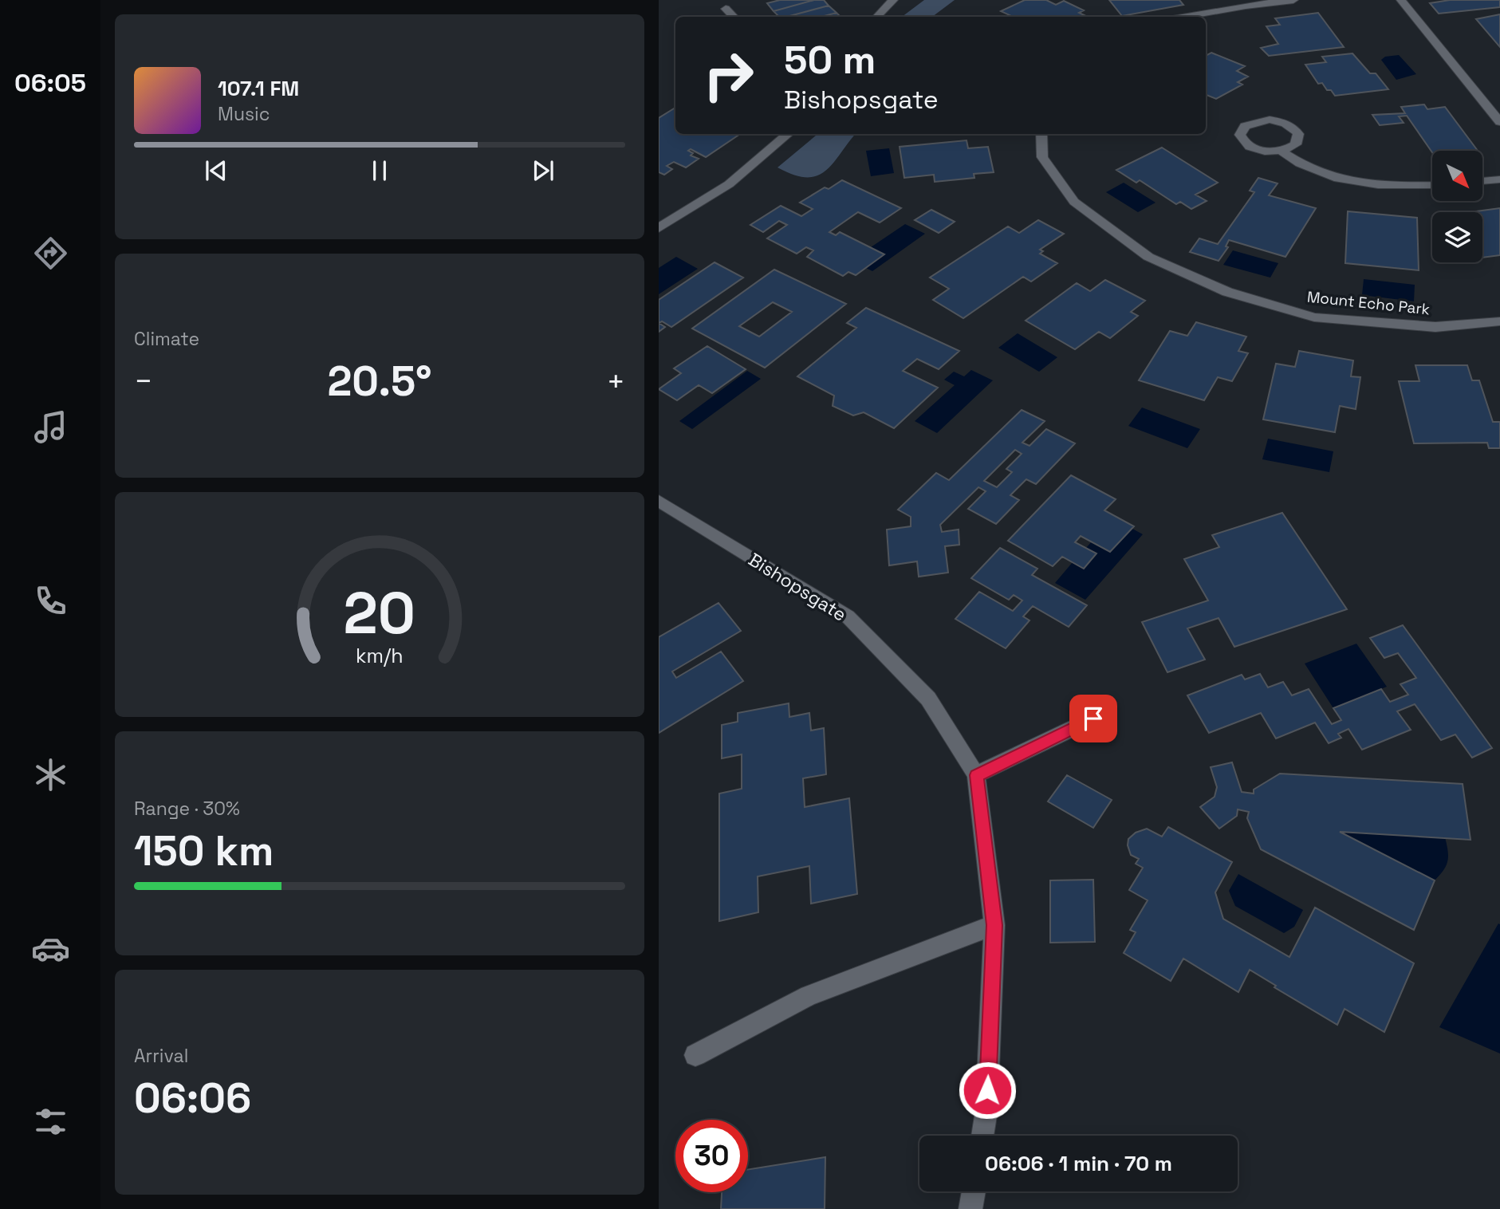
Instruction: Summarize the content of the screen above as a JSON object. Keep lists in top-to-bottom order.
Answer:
{
  "streets": {
    "street": ["Mount Echo Park", "Bishopsgate"]
  },
  "north": "bottom right",
  "page": {
    "tabs": "06:05",
    "turn": ["50 m", "Bishopsgate"],
    "song": ["107.1 FM", "Music"],
    "tile": [
      "Climate",
      ["Range · 30%", "150 km"],
      ["Arrival", "06:06"]
    ],
    "heat": ["−", "20.5°", "+"],
    "limit": "30",
    "trip": "06:06 · 1 min · 70 m",
    "gauge": ["20", "km/h"]
  }
}
